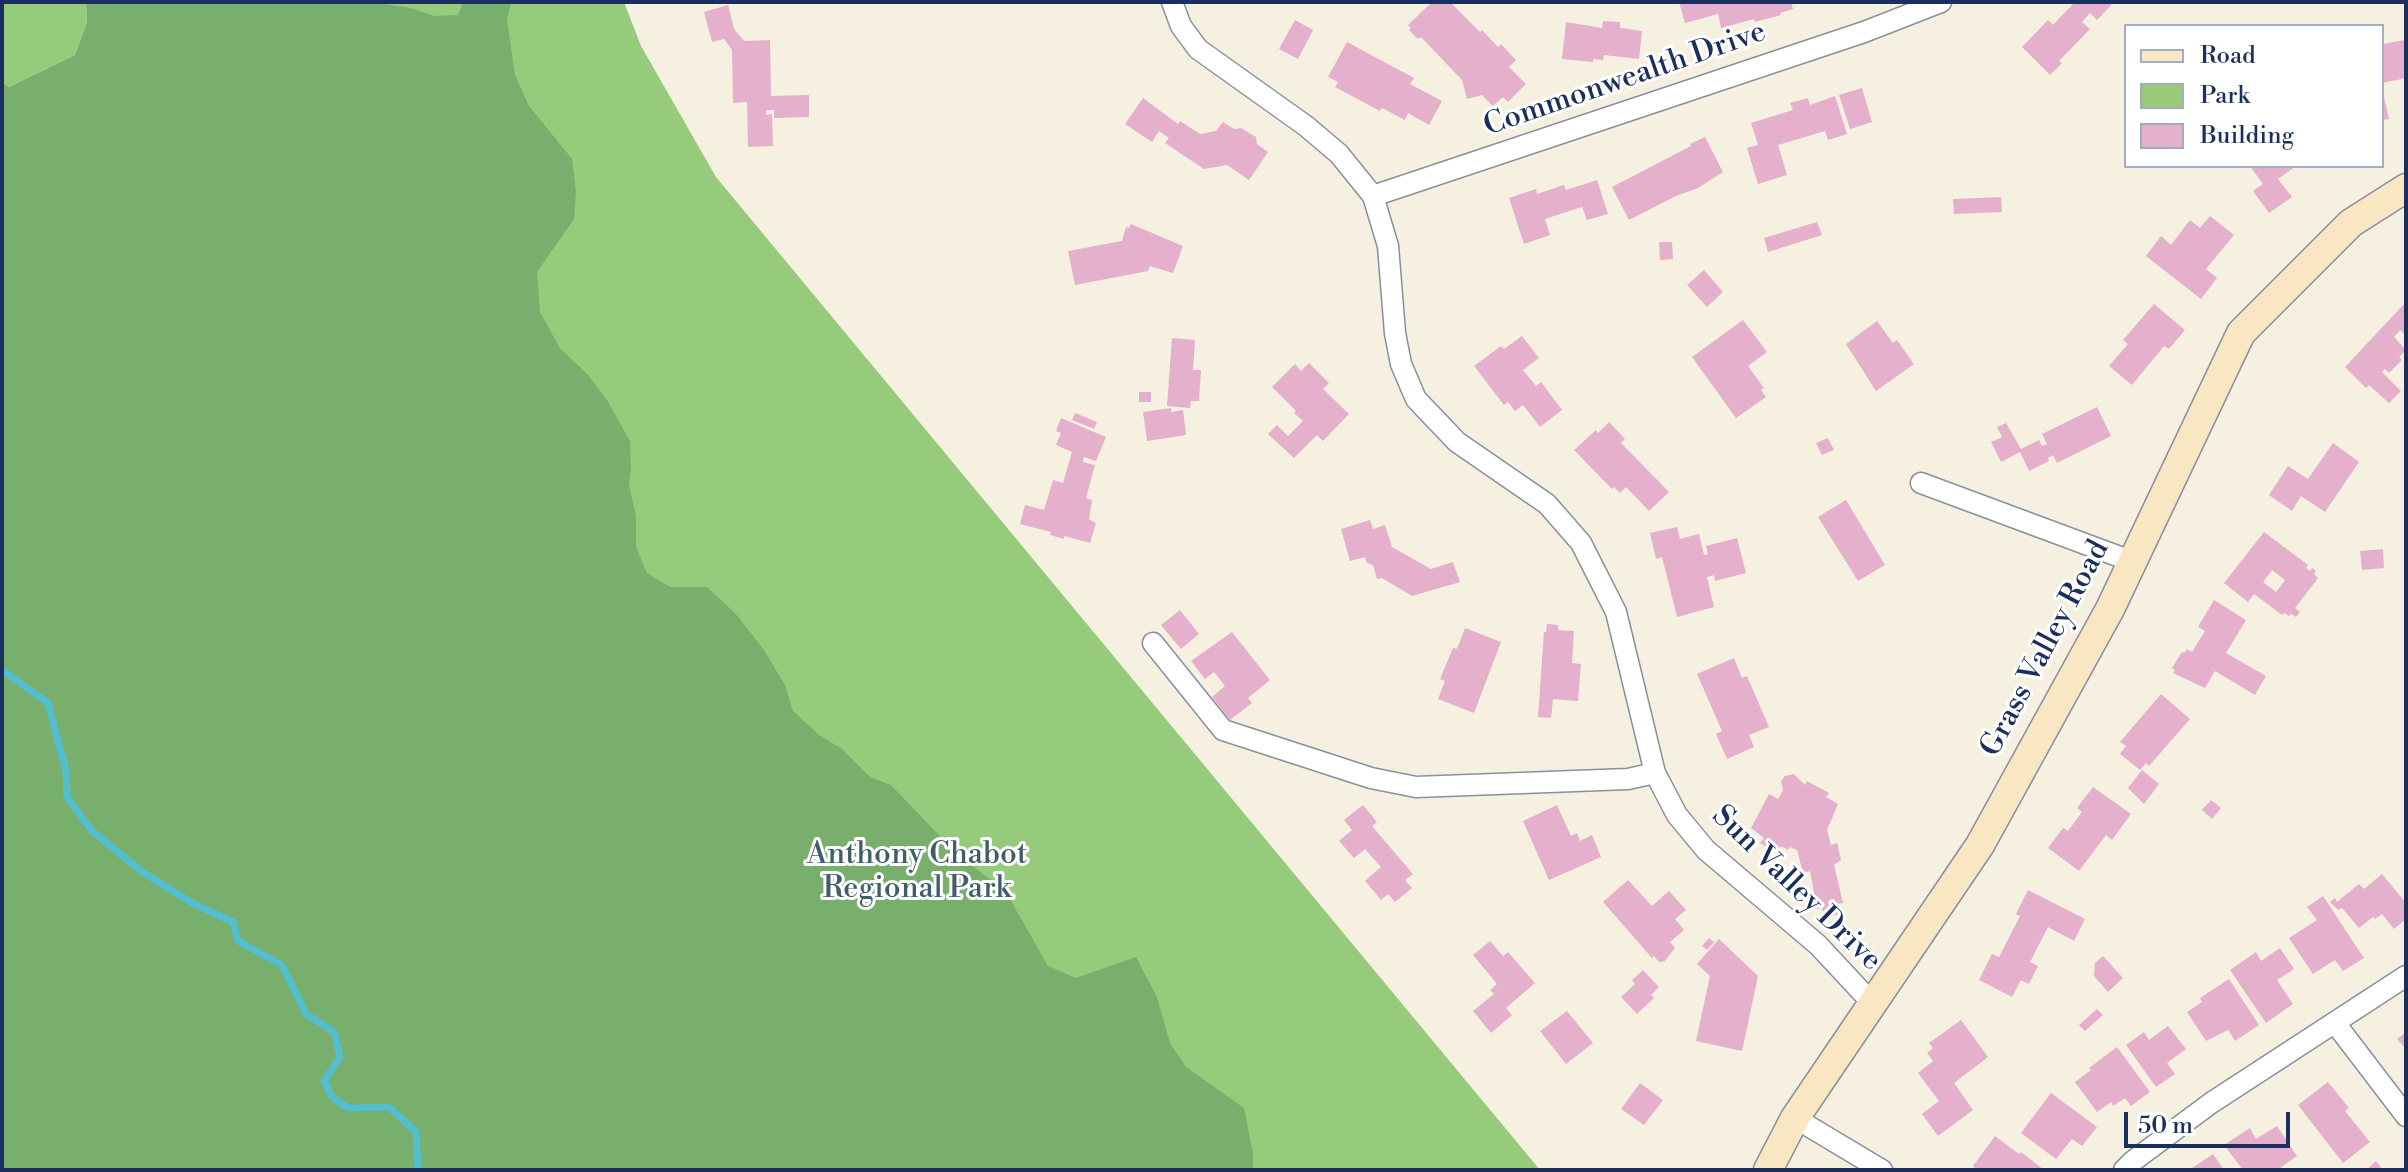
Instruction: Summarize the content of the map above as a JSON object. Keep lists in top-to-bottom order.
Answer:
{
  "streets": {
    "main road": ["Grass Valley Road"],
    "street": ["Commonwealth Drive", "Sun Valley Drive"]
  },
  "crossings": [
    ["Commonwealth Drive", "Sun Valley Drive"],
    ["Grass Valley Road", "Sun Valley Drive"]
  ],
  "parks": ["Anthony Chabot Regional Park"],
  "legend": ["Road", "Park", "Building"],
  "scale_bar": "50 m"
}
